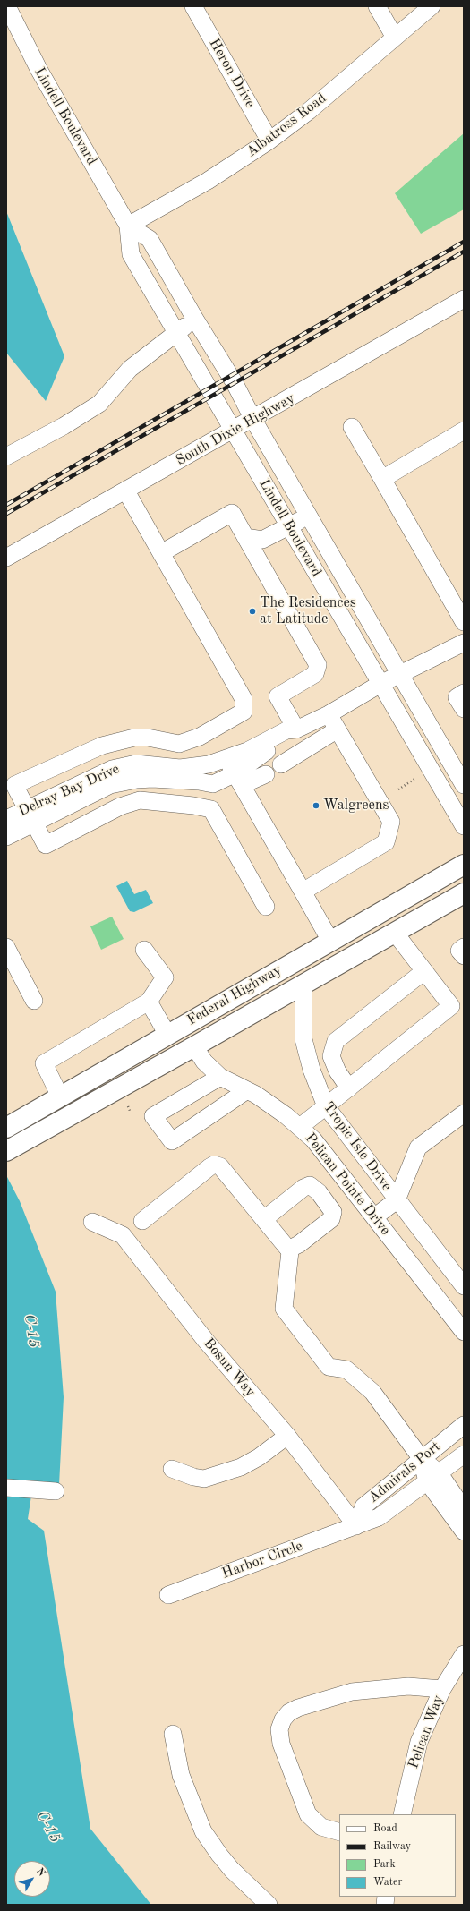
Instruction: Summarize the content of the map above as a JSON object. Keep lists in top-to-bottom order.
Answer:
{
  "streets": {
    "main road": ["Federal Highway"],
    "street": [
      "Heron Drive",
      "Lindell Boulevard",
      "Albatross Road",
      "South Dixie Highway",
      "Delray Bay Drive",
      "Tropic Isle Drive",
      "Pelican Pointe Drive",
      "Bosun Way",
      "Admirals Port",
      "Harbor Circle",
      "Pelican Way"
    ]
  },
  "crossings": [
    ["Heron Drive", "Albatross Road"],
    ["Lindell Boulevard", "Albatross Road"],
    ["Lindell Boulevard", "South Dixie Highway"],
    ["Lindell Boulevard", "Delray Bay Drive"],
    ["Federal Highway", "Tropic Isle Drive"],
    ["Federal Highway", "Pelican Pointe Drive"],
    ["Bosun Way", "Admirals Port"],
    ["Bosun Way", "Harbor Circle"],
    ["Admirals Port", "Harbor Circle"]
  ],
  "water": ["C-15"],
  "places": ["The Residences at Latitude", "Walgreens"],
  "legend": [
    "Road",
    "Railway",
    "Park",
    "Water"
  ],
  "north": "top right"
}
